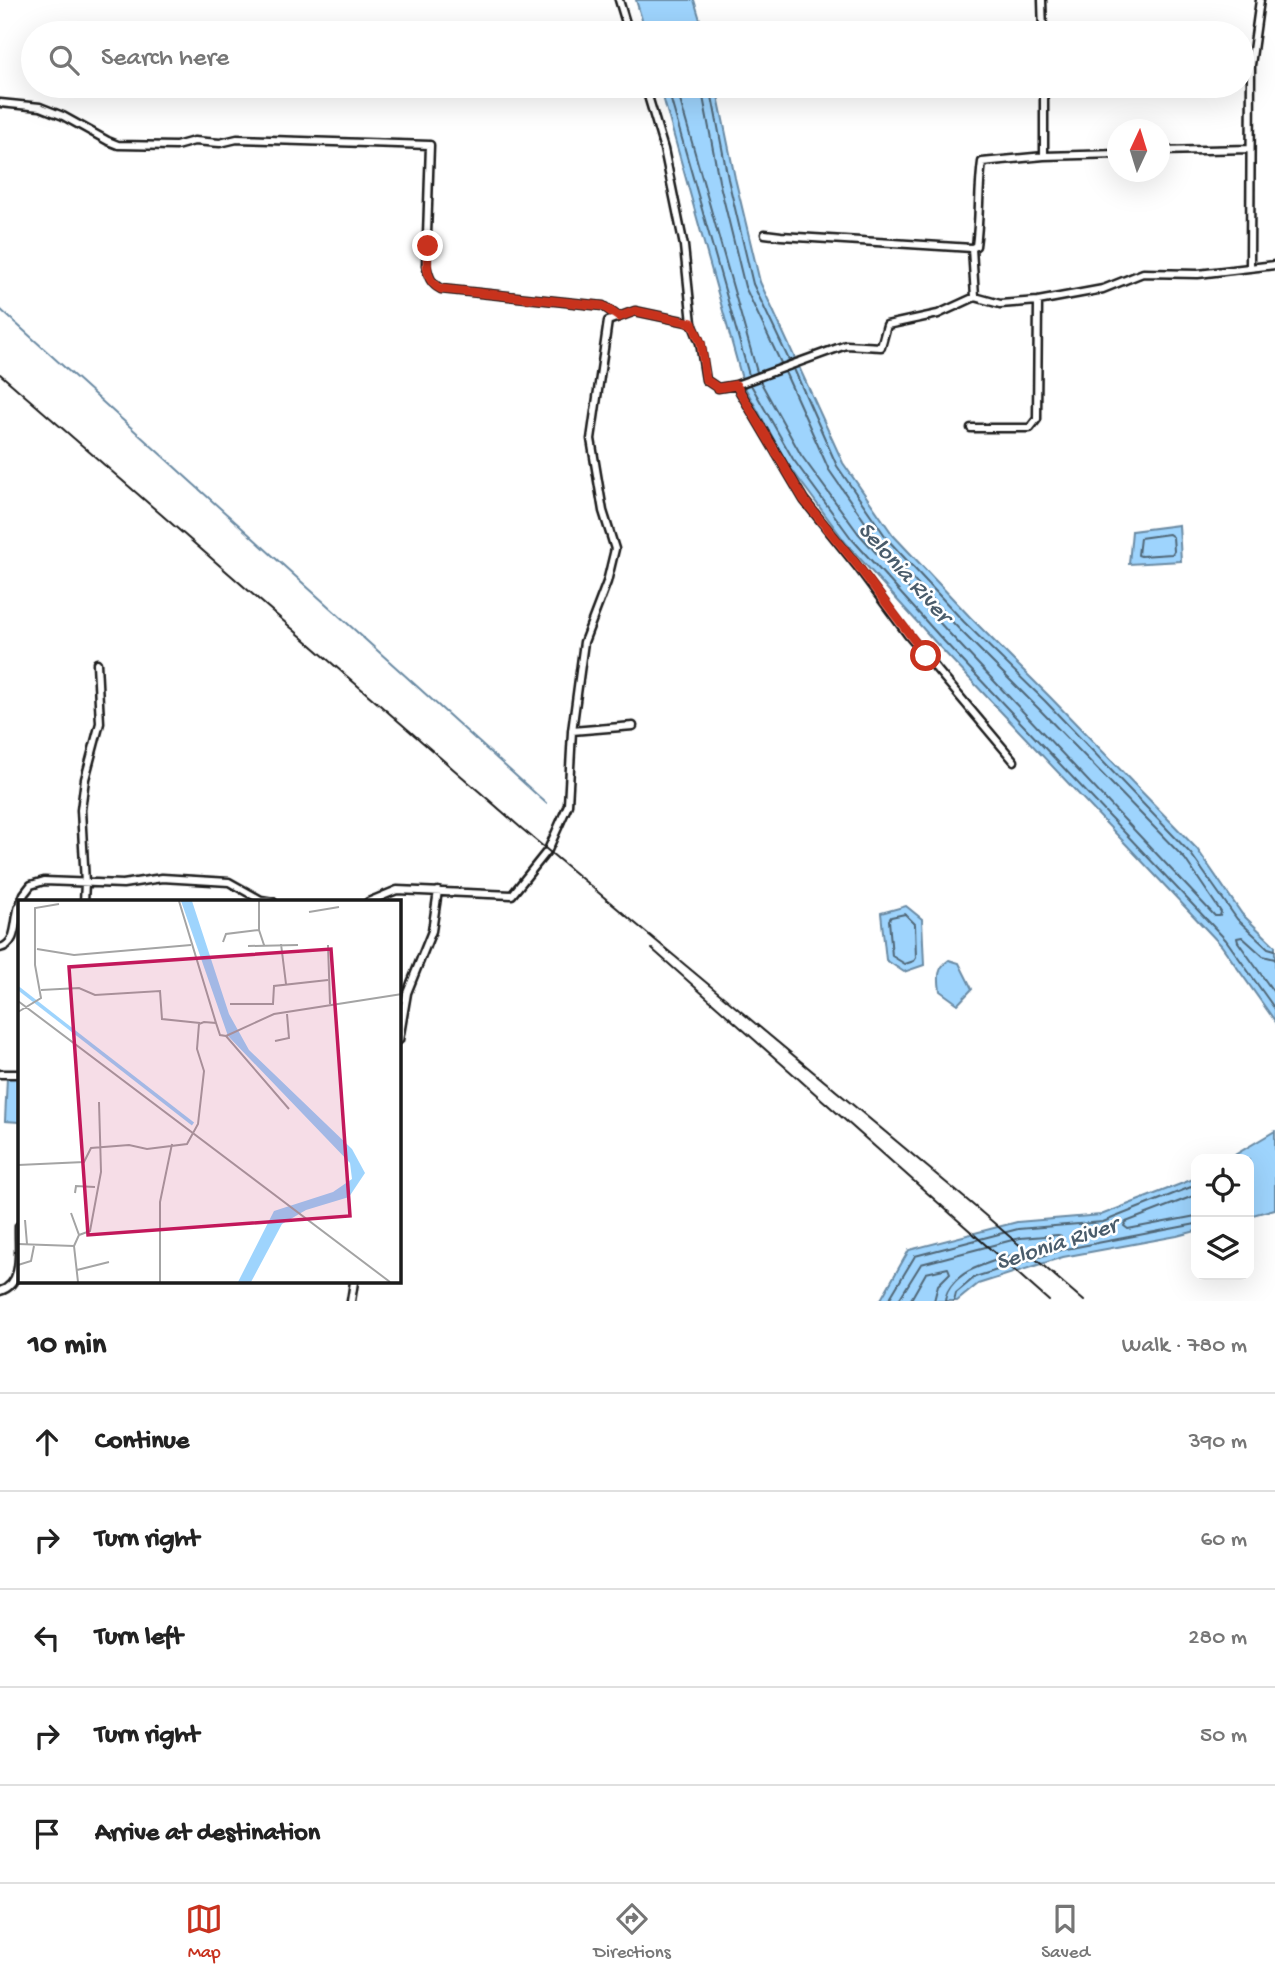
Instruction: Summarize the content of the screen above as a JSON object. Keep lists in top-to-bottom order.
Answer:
{
  "water": ["Selonia River"],
  "north": "top",
  "page": {
    "search": "Search here",
    "heading": ["10 min", "Walk · 780 m"],
    "list": [
      ["Continue", "390 m"],
      ["Turn right", "60 m"],
      ["Turn left", "280 m"],
      ["Turn right", "50 m"],
      "Arrive at destination"
    ],
    "nav": ["Map", "Directions", "Saved"]
  }
}
